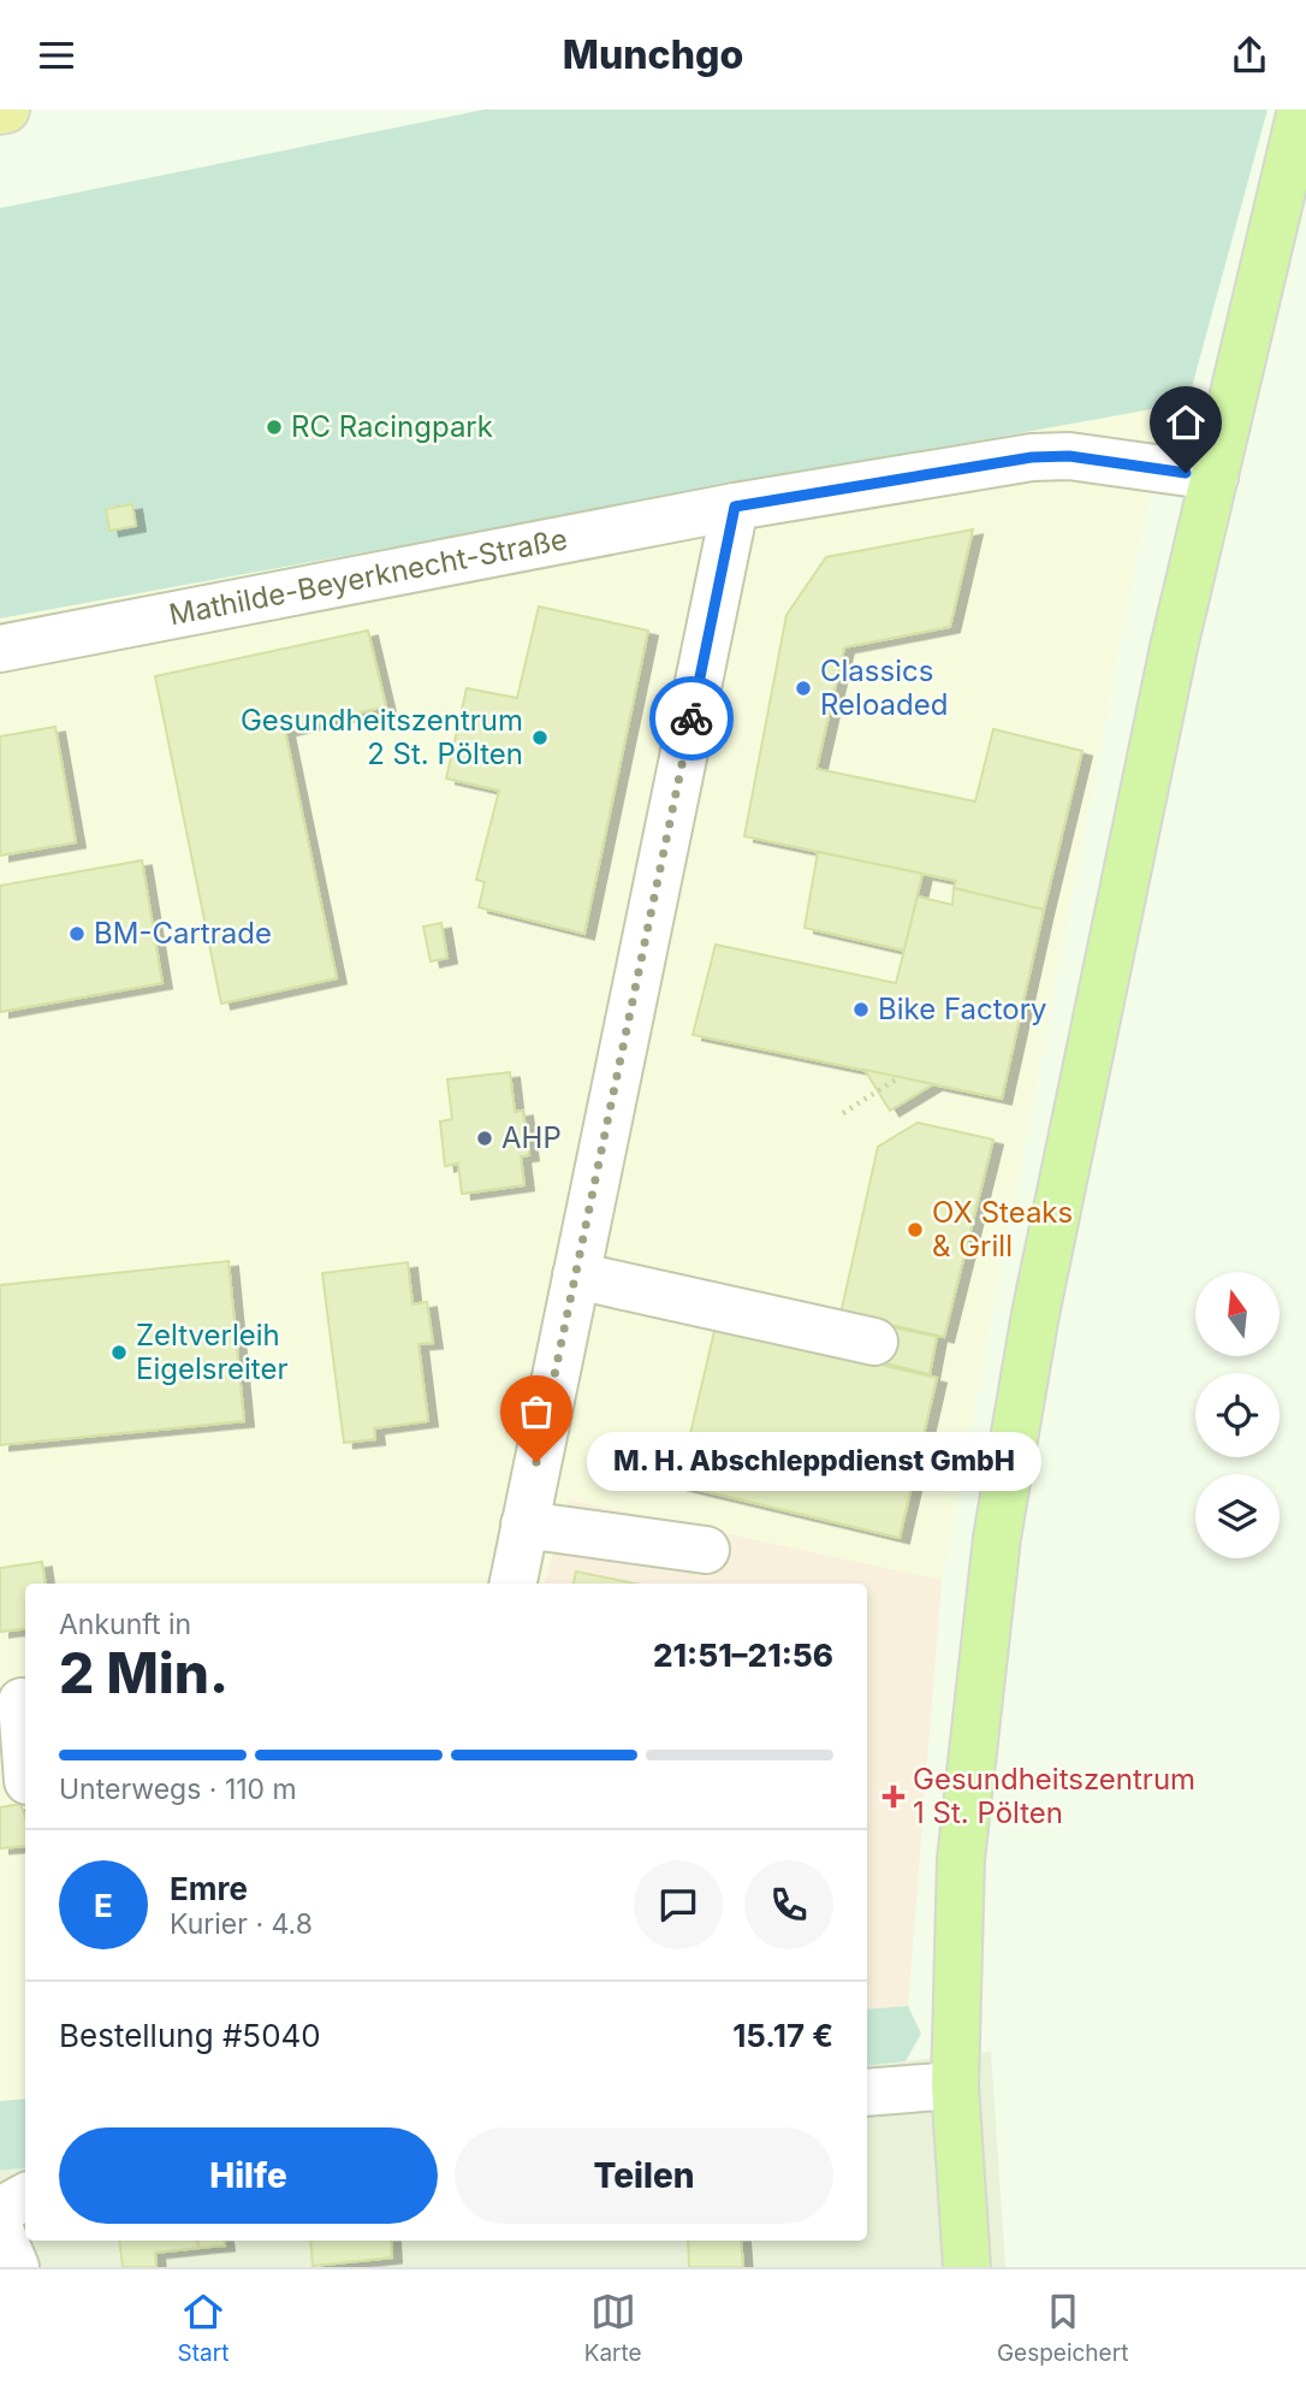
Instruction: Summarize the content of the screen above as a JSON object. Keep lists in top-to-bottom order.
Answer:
{
  "streets": {
    "street": ["Mathilde-Beyerknecht-Straße"]
  },
  "places": {
    "other": [
      "RC Racingpark",
      "Classics Reloaded",
      "Gesundheitszentrum 2 St. Pölten",
      "BM-Cartrade",
      "Bike Factory",
      "AHP",
      "OX Steaks & Grill",
      "Zeltverleih Eigelsreiter",
      "M. H. Abschleppdienst GmbH"
    ],
    "health": ["Gesundheitszentrum 1 St. Pölten"]
  },
  "north": "top",
  "page": {
    "header": "Munchgo",
    "bubble": "M. H. Abschleppdienst GmbH",
    "heading": ["2 Min.", "Ankunft in", "21:51–21:56"],
    "panel": [
      "Emre",
      "Kurier · 4.8",
      "Bestellung #5040",
      "15.17 €"
    ],
    "bar": "Unterwegs · 110 m",
    "round": "E",
    "buttons": ["Hilfe", "Teilen"],
    "tabs": ["Start", "Karte", "Gespeichert"]
  }
}
